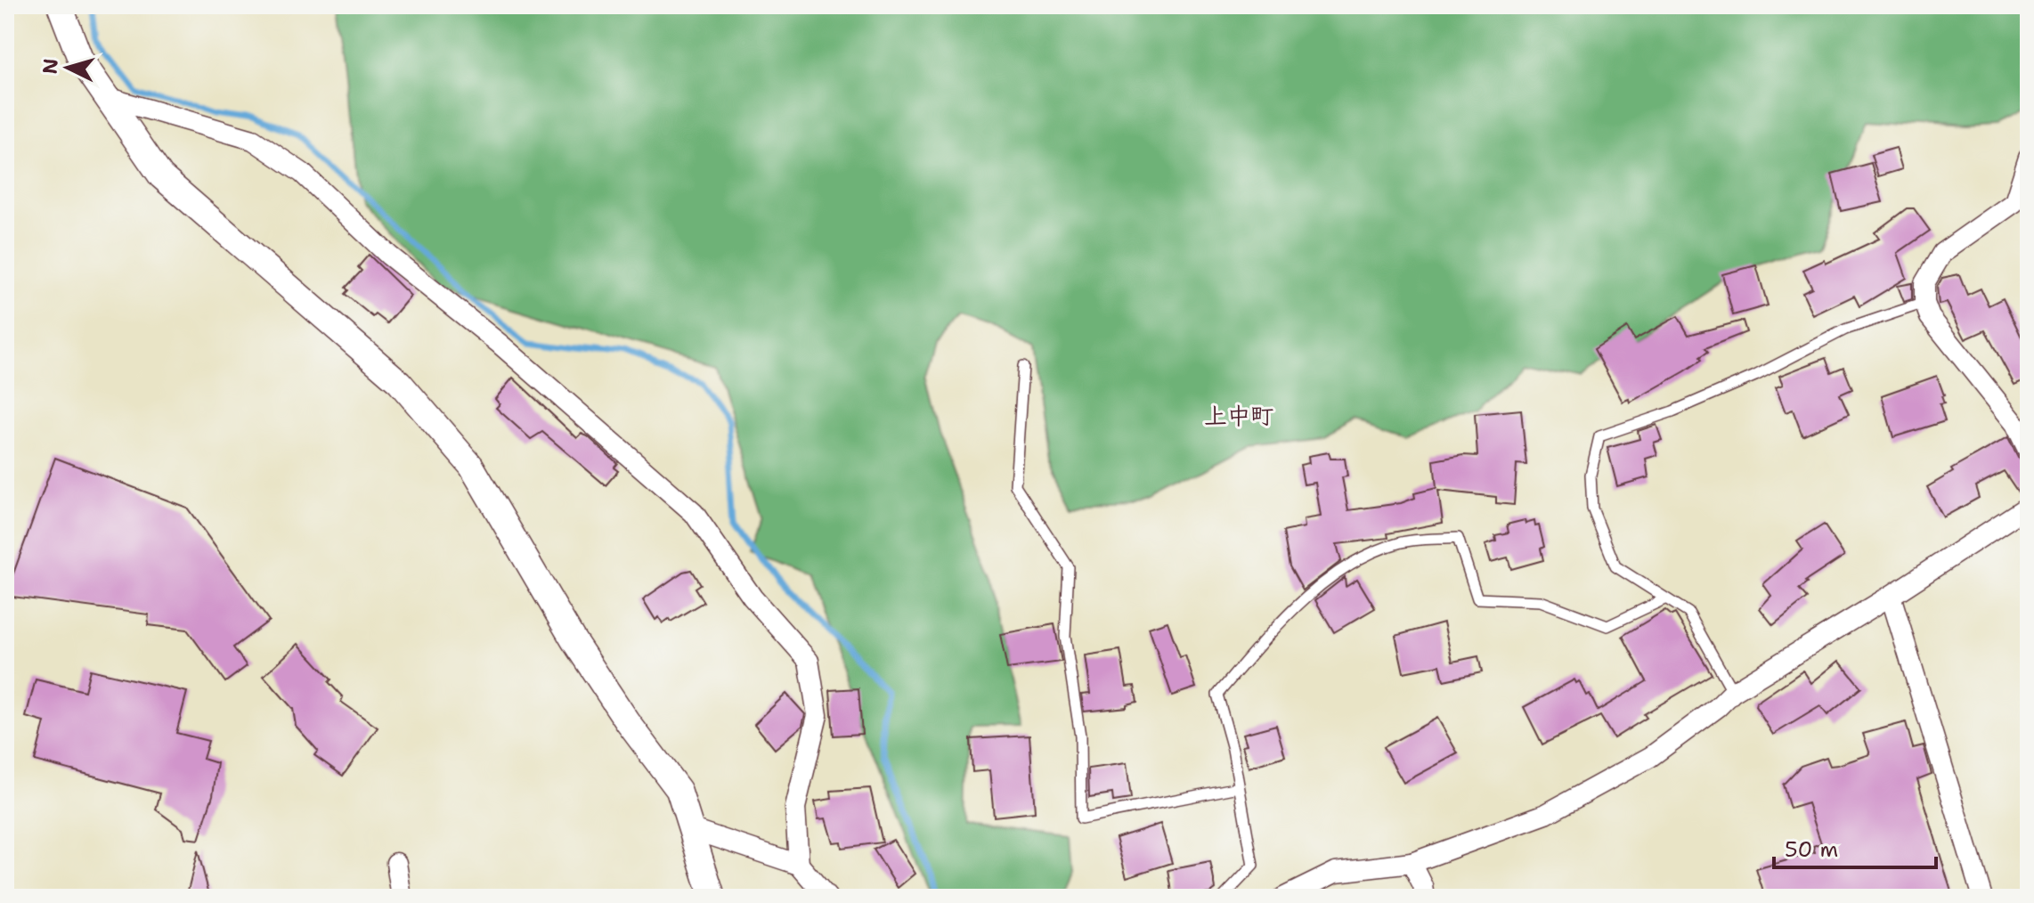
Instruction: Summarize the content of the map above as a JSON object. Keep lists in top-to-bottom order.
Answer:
{
  "districts": ["上中町"],
  "scale_bar": "50 m",
  "north": "left"
}
